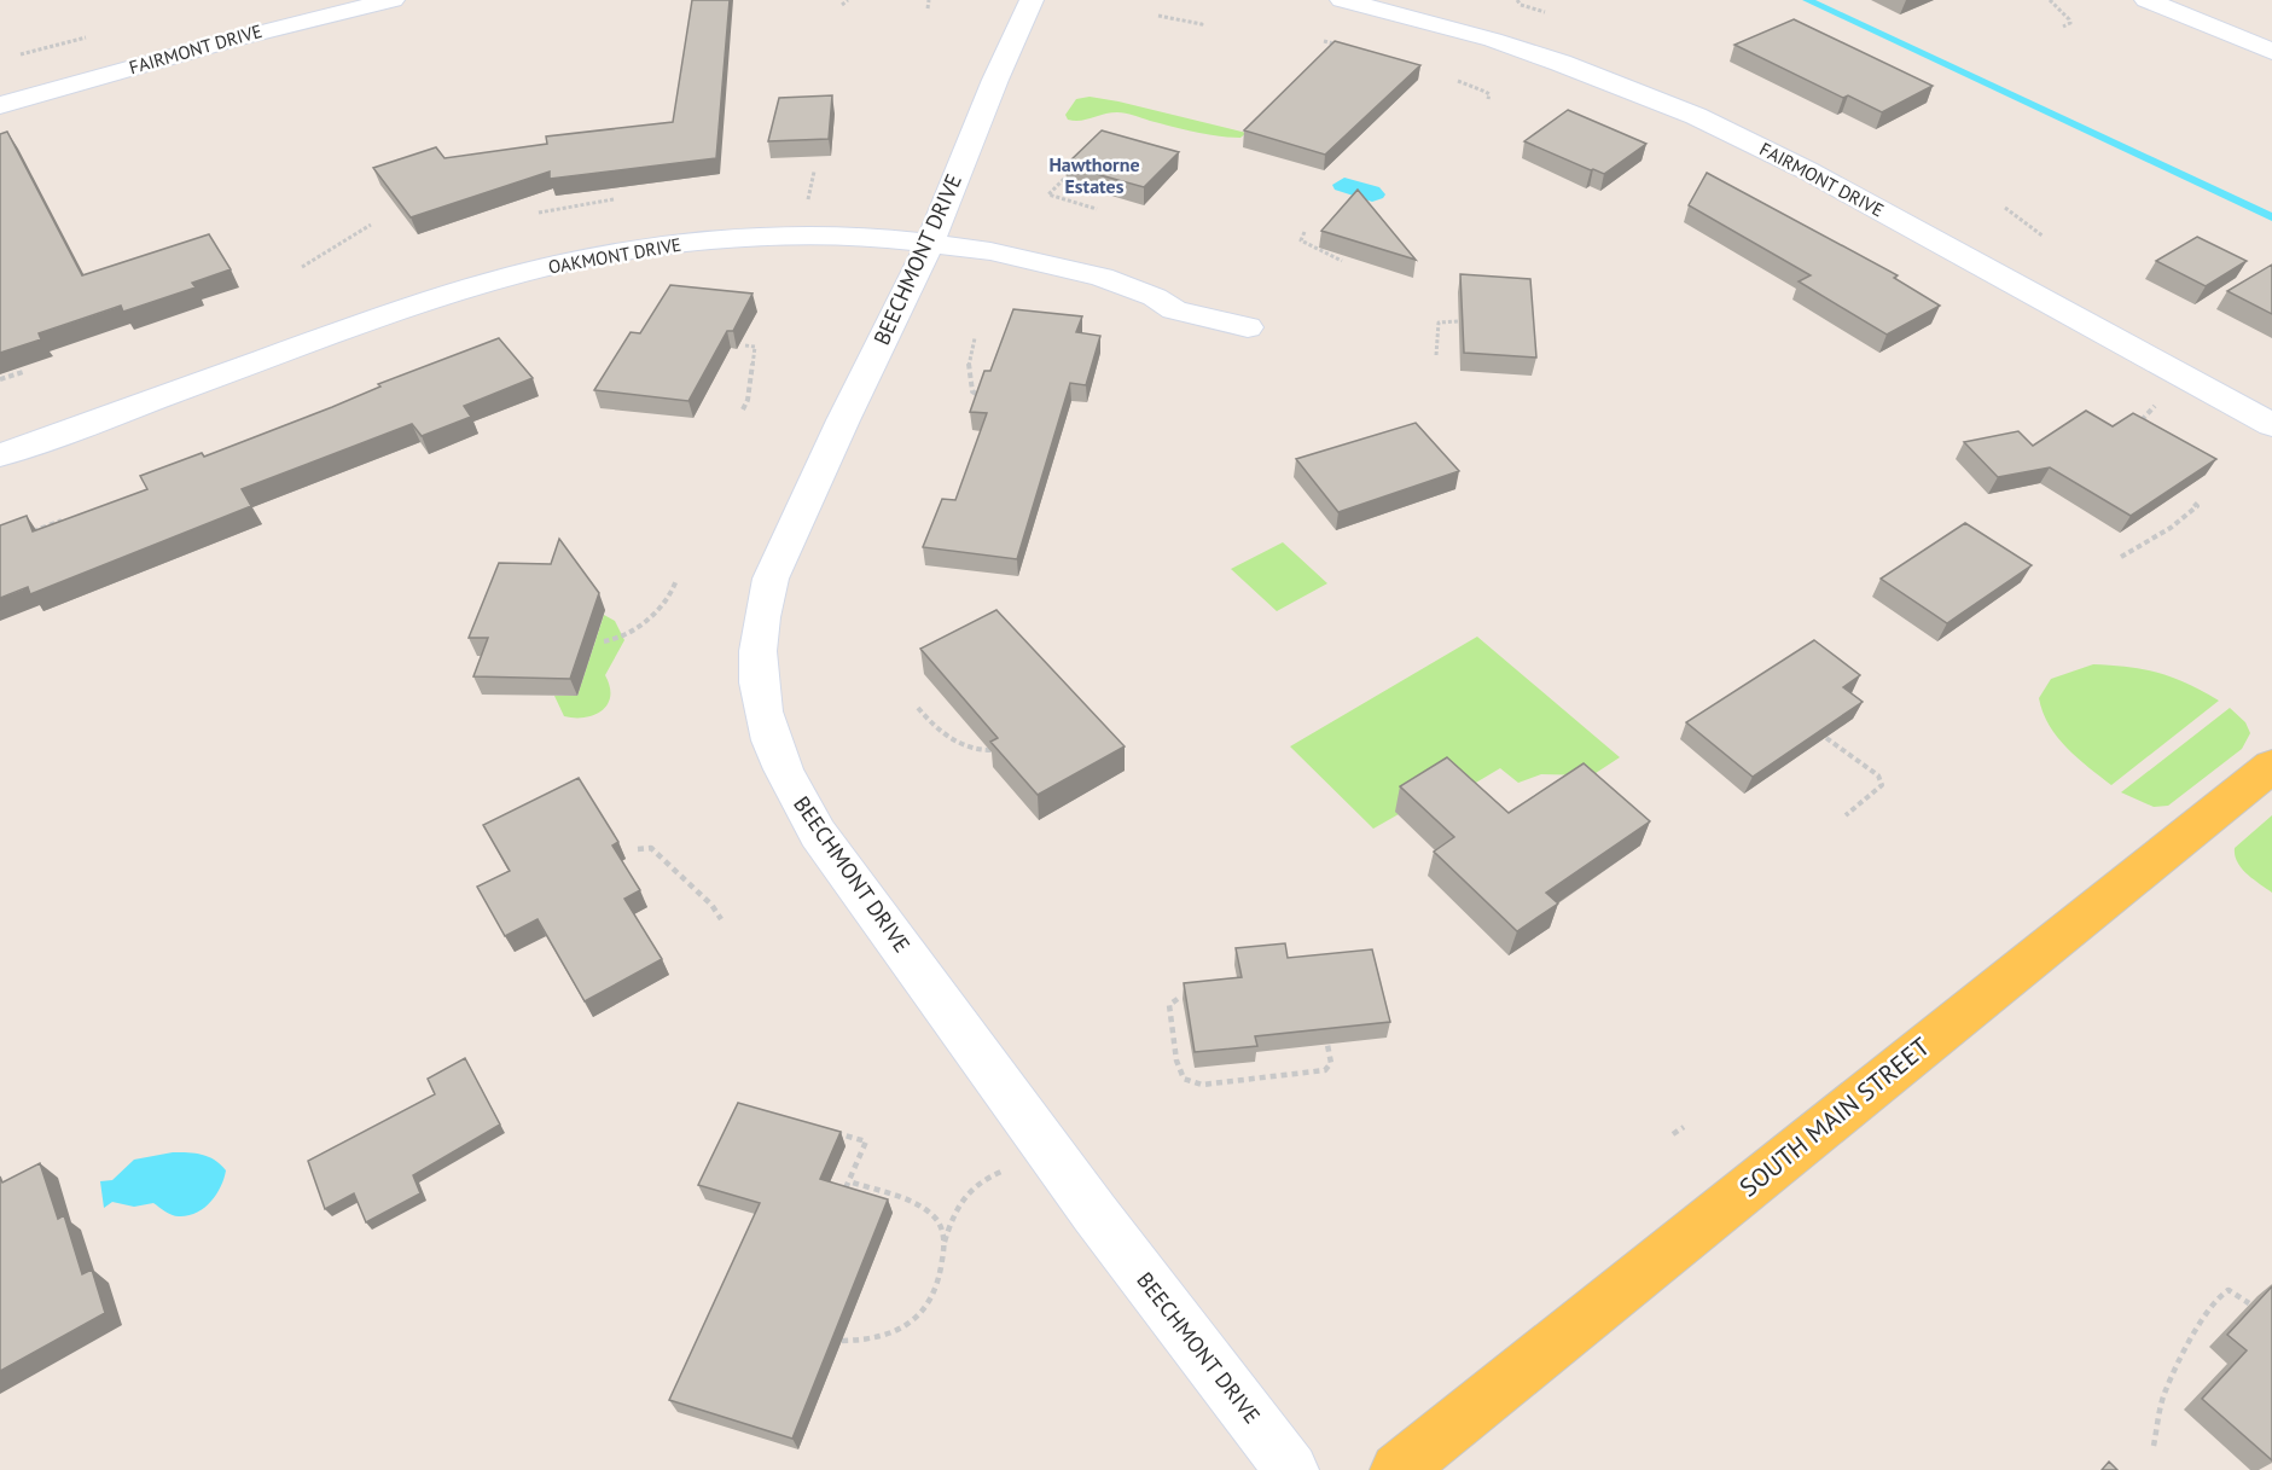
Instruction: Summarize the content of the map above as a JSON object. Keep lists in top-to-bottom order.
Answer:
{
  "streets": {
    "main road": ["SOUTH MAIN STREET"],
    "street": ["FAIRMONT DRIVE", "OAKMONT DRIVE", "BEECHMONT DRIVE"]
  },
  "crossings": [
    ["OAKMONT DRIVE", "BEECHMONT DRIVE"]
  ],
  "districts": ["Hawthorne Estates"]
}
